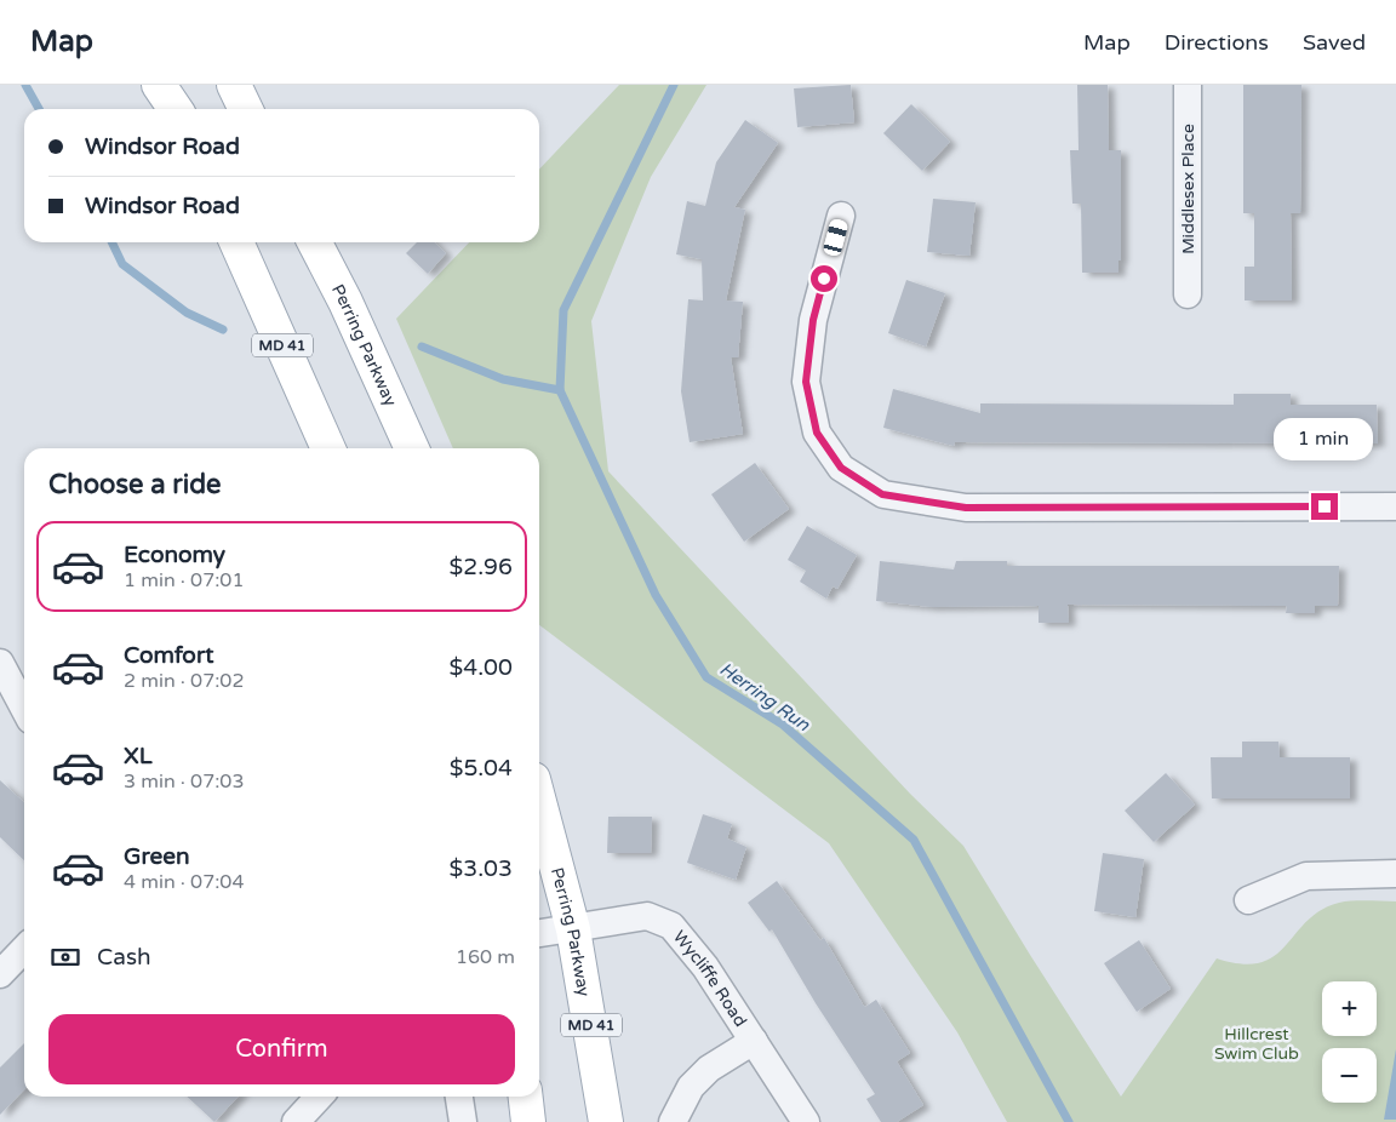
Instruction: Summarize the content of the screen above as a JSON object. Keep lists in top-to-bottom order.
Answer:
{
  "streets": {
    "main road": ["MD 41", "Perring Parkway"],
    "street": ["Middlesex Place", "Wycliffe Road"]
  },
  "crossings": [
    ["Perring Parkway", "Wycliffe Road"]
  ],
  "water": ["Herring Run"],
  "parks": ["Hillcrest Swim Club"],
  "page": {
    "header": "Map",
    "nav": ["Map", "Directions", "Saved"],
    "banner": ["Windsor Road", "Windsor Road"],
    "bubble": "1 min",
    "heading": "Choose a ride",
    "list": [
      {
        "name": "Economy",
        "note": "1 min · 07:01",
        "value": "$2.96"
      },
      {
        "name": "Comfort",
        "note": "2 min · 07:02",
        "value": "$4.00"
      },
      {
        "name": "XL",
        "note": "3 min · 07:03",
        "value": "$5.04"
      },
      {
        "name": "Green",
        "note": "4 min · 07:04",
        "value": "$3.03"
      }
    ],
    "pay": ["Cash", "160 m"],
    "map_buttons": ["+", "−"],
    "buttons": "Confirm"
  }
}
